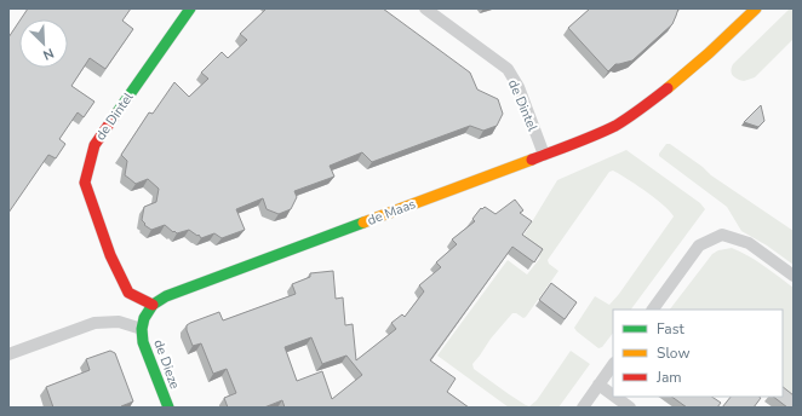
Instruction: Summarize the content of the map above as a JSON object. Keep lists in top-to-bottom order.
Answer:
{
  "streets": {
    "street": ["de Dintel", "de Maas", "de Dieze"]
  },
  "crossings": [
    ["de Dintel", "de Maas"]
  ],
  "legend": ["Fast", "Slow", "Jam"],
  "north": "bottom right"
}
